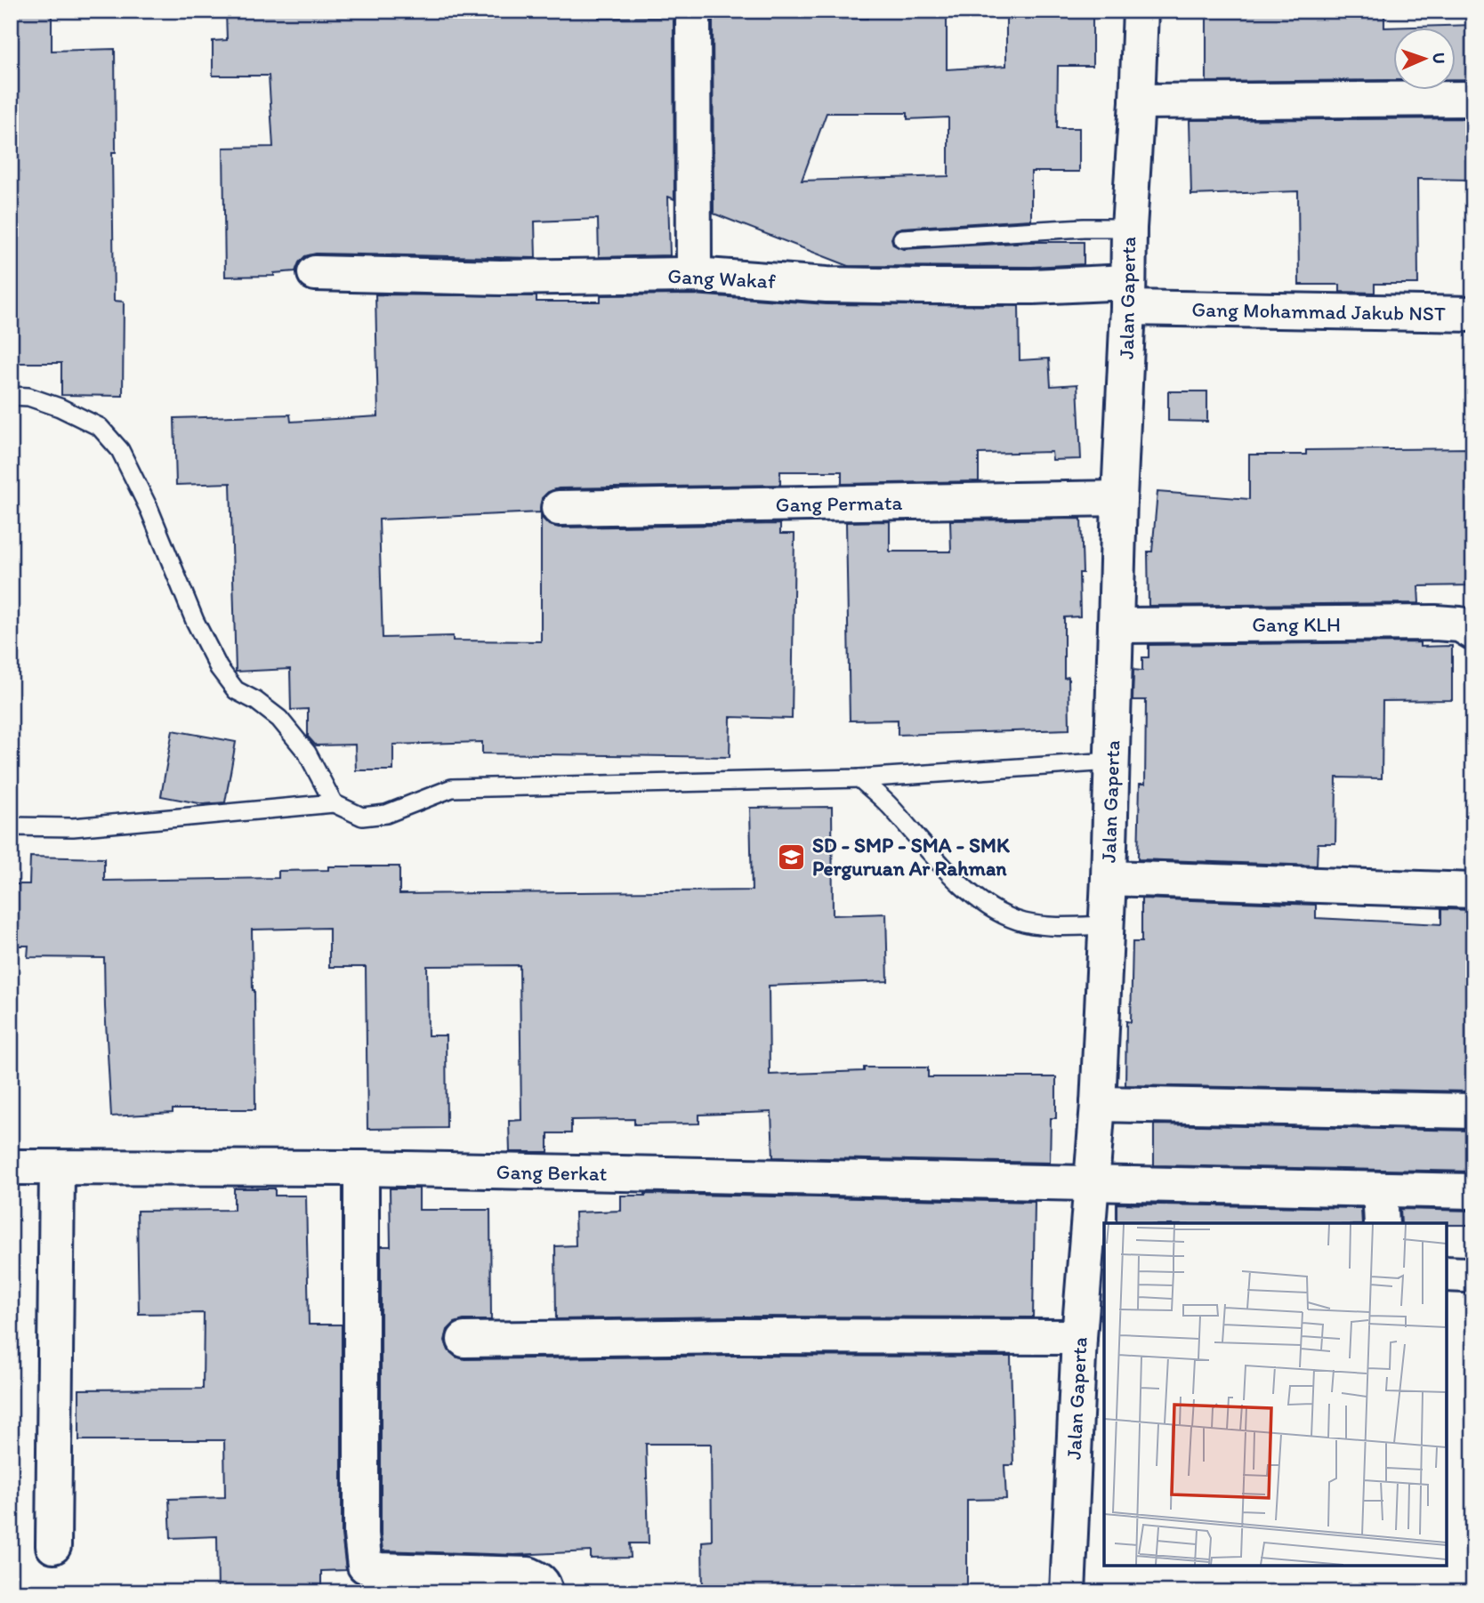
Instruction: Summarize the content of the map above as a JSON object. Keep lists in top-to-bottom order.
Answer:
{
  "streets": {
    "street": [
      "Gang Wakaf",
      "Jalan Gaperta",
      "Gang Mohammad Jakub NST",
      "Gang Permata",
      "Gang KLH",
      "Gang Berkat"
    ]
  },
  "crossings": [
    ["Gang Wakaf", "Jalan Gaperta"],
    ["Gang Wakaf", "Gang Mohammad Jakub NST"],
    ["Jalan Gaperta", "Gang Permata"],
    ["Jalan Gaperta", "Gang KLH"],
    ["Jalan Gaperta", "Gang Berkat"]
  ],
  "places": {
    "school or university": ["SD - SMP - SMA - SMK Perguruan Ar Rahman"]
  },
  "north": "right"
}
